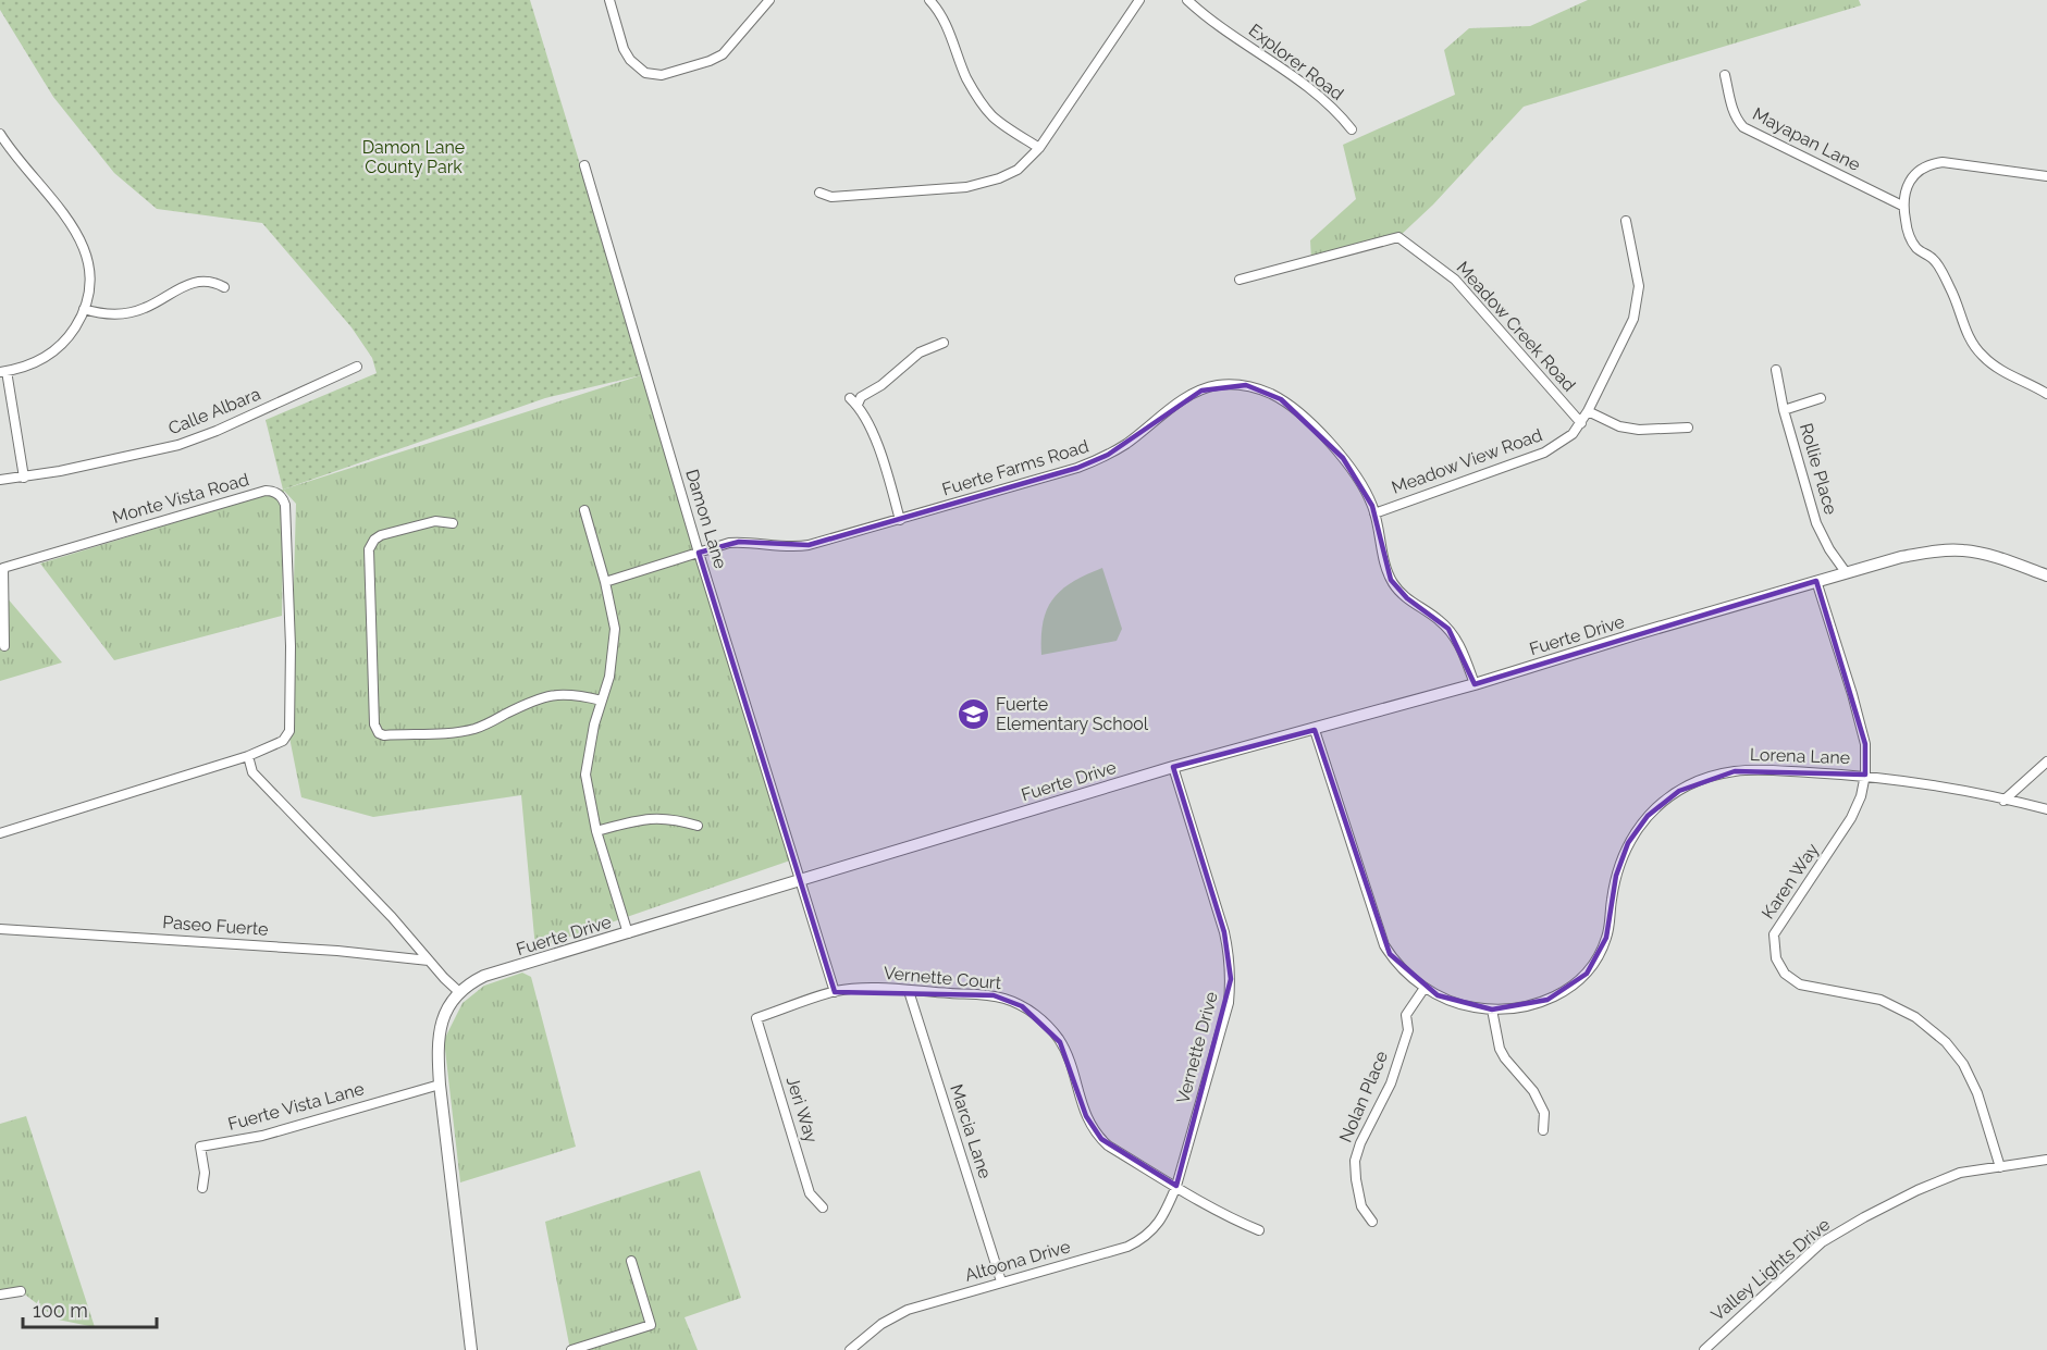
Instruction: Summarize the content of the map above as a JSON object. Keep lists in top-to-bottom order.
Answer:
{
  "streets": {
    "street": [
      "Explorer Road",
      "Mayapan Lane",
      "Meadow Creek Road",
      "Calle Albara",
      "Meadow View Road",
      "Fuerte Farms Road",
      "Rollie Place",
      "Monte Vista Road",
      "Damon Lane",
      "Fuerte Drive",
      "Lorena Lane",
      "Karen Way",
      "Paseo Fuerte",
      "Vernette Court",
      "Vernette Drive",
      "Nolan Place",
      "Fuerte Vista Lane",
      "Jeri Way",
      "Marcia Lane",
      "Altoona Drive",
      "Valley Lights Drive"
    ]
  },
  "crossings": [
    ["Meadow Creek Road", "Meadow View Road"],
    ["Meadow View Road", "Fuerte Farms Road"],
    ["Fuerte Farms Road", "Damon Lane"],
    ["Fuerte Farms Road", "Fuerte Drive"],
    ["Rollie Place", "Fuerte Drive"],
    ["Damon Lane", "Fuerte Drive"],
    ["Fuerte Drive", "Lorena Lane"],
    ["Fuerte Drive", "Karen Way"],
    ["Fuerte Drive", "Vernette Drive"],
    ["Fuerte Drive", "Fuerte Vista Lane"],
    ["Lorena Lane", "Karen Way"],
    ["Lorena Lane", "Nolan Place"],
    ["Karen Way", "Valley Lights Drive"],
    ["Vernette Court", "Vernette Drive"],
    ["Vernette Court", "Jeri Way"],
    ["Vernette Court", "Marcia Lane"],
    ["Vernette Court", "Altoona Drive"],
    ["Vernette Drive", "Altoona Drive"],
    ["Marcia Lane", "Altoona Drive"]
  ],
  "parks": ["Damon Lane County Park"],
  "places": {
    "school or university": ["Fuerte Elementary School"]
  },
  "scale_bar": "100 m"
}
